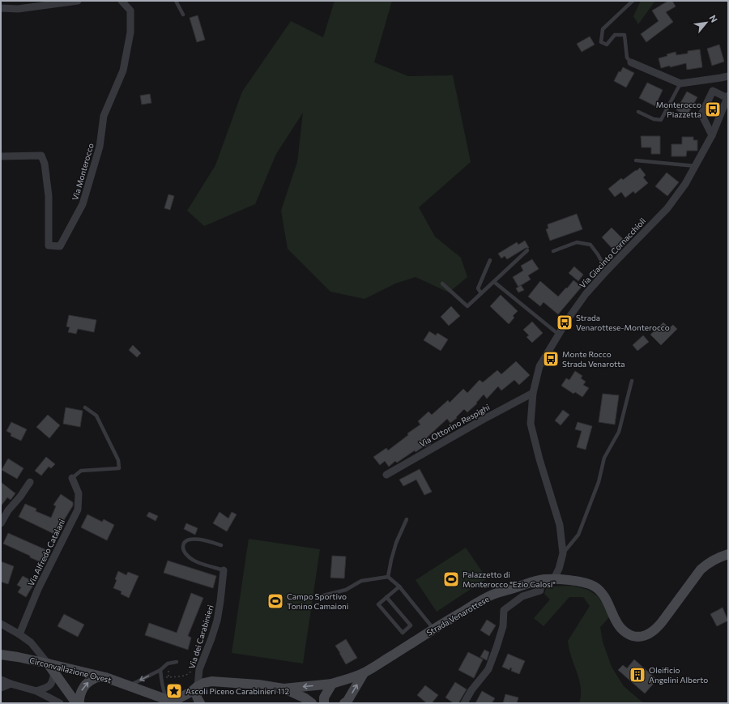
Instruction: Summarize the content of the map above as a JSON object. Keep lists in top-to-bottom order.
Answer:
{
  "streets": {
    "main road": ["Strada Venarottese", "Circonvallazione Ovest"],
    "street": [
      "Via Monterocco",
      "Via Giacinto Cornacchioli",
      "Via Ottorino Respighi",
      "Via Alfredo Catalani",
      "Via dei Carabinieri"
    ]
  },
  "crossings": [
    ["Via Giacinto Cornacchioli", "Via Ottorino Respighi"],
    ["Via Giacinto Cornacchioli", "Strada Venarottese"],
    ["Strada Venarottese", "Via dei Carabinieri"],
    ["Strada Venarottese", "Circonvallazione Ovest"]
  ],
  "places": {
    "bus stop": ["Monterocco Piazzetta", "Strada Venarottese-Monterocco", "Monte Rocco Strada Venarotta"],
    "sports": ["Palazzetto di Monterocco \"Ezio Galosi\"", "Campo Sportivo Tonino Camaioni"],
    "building": ["Oleificio Angelini Alberto"],
    "place": ["Ascoli Piceno Carabinieri 112"]
  },
  "north": "top right"
}
